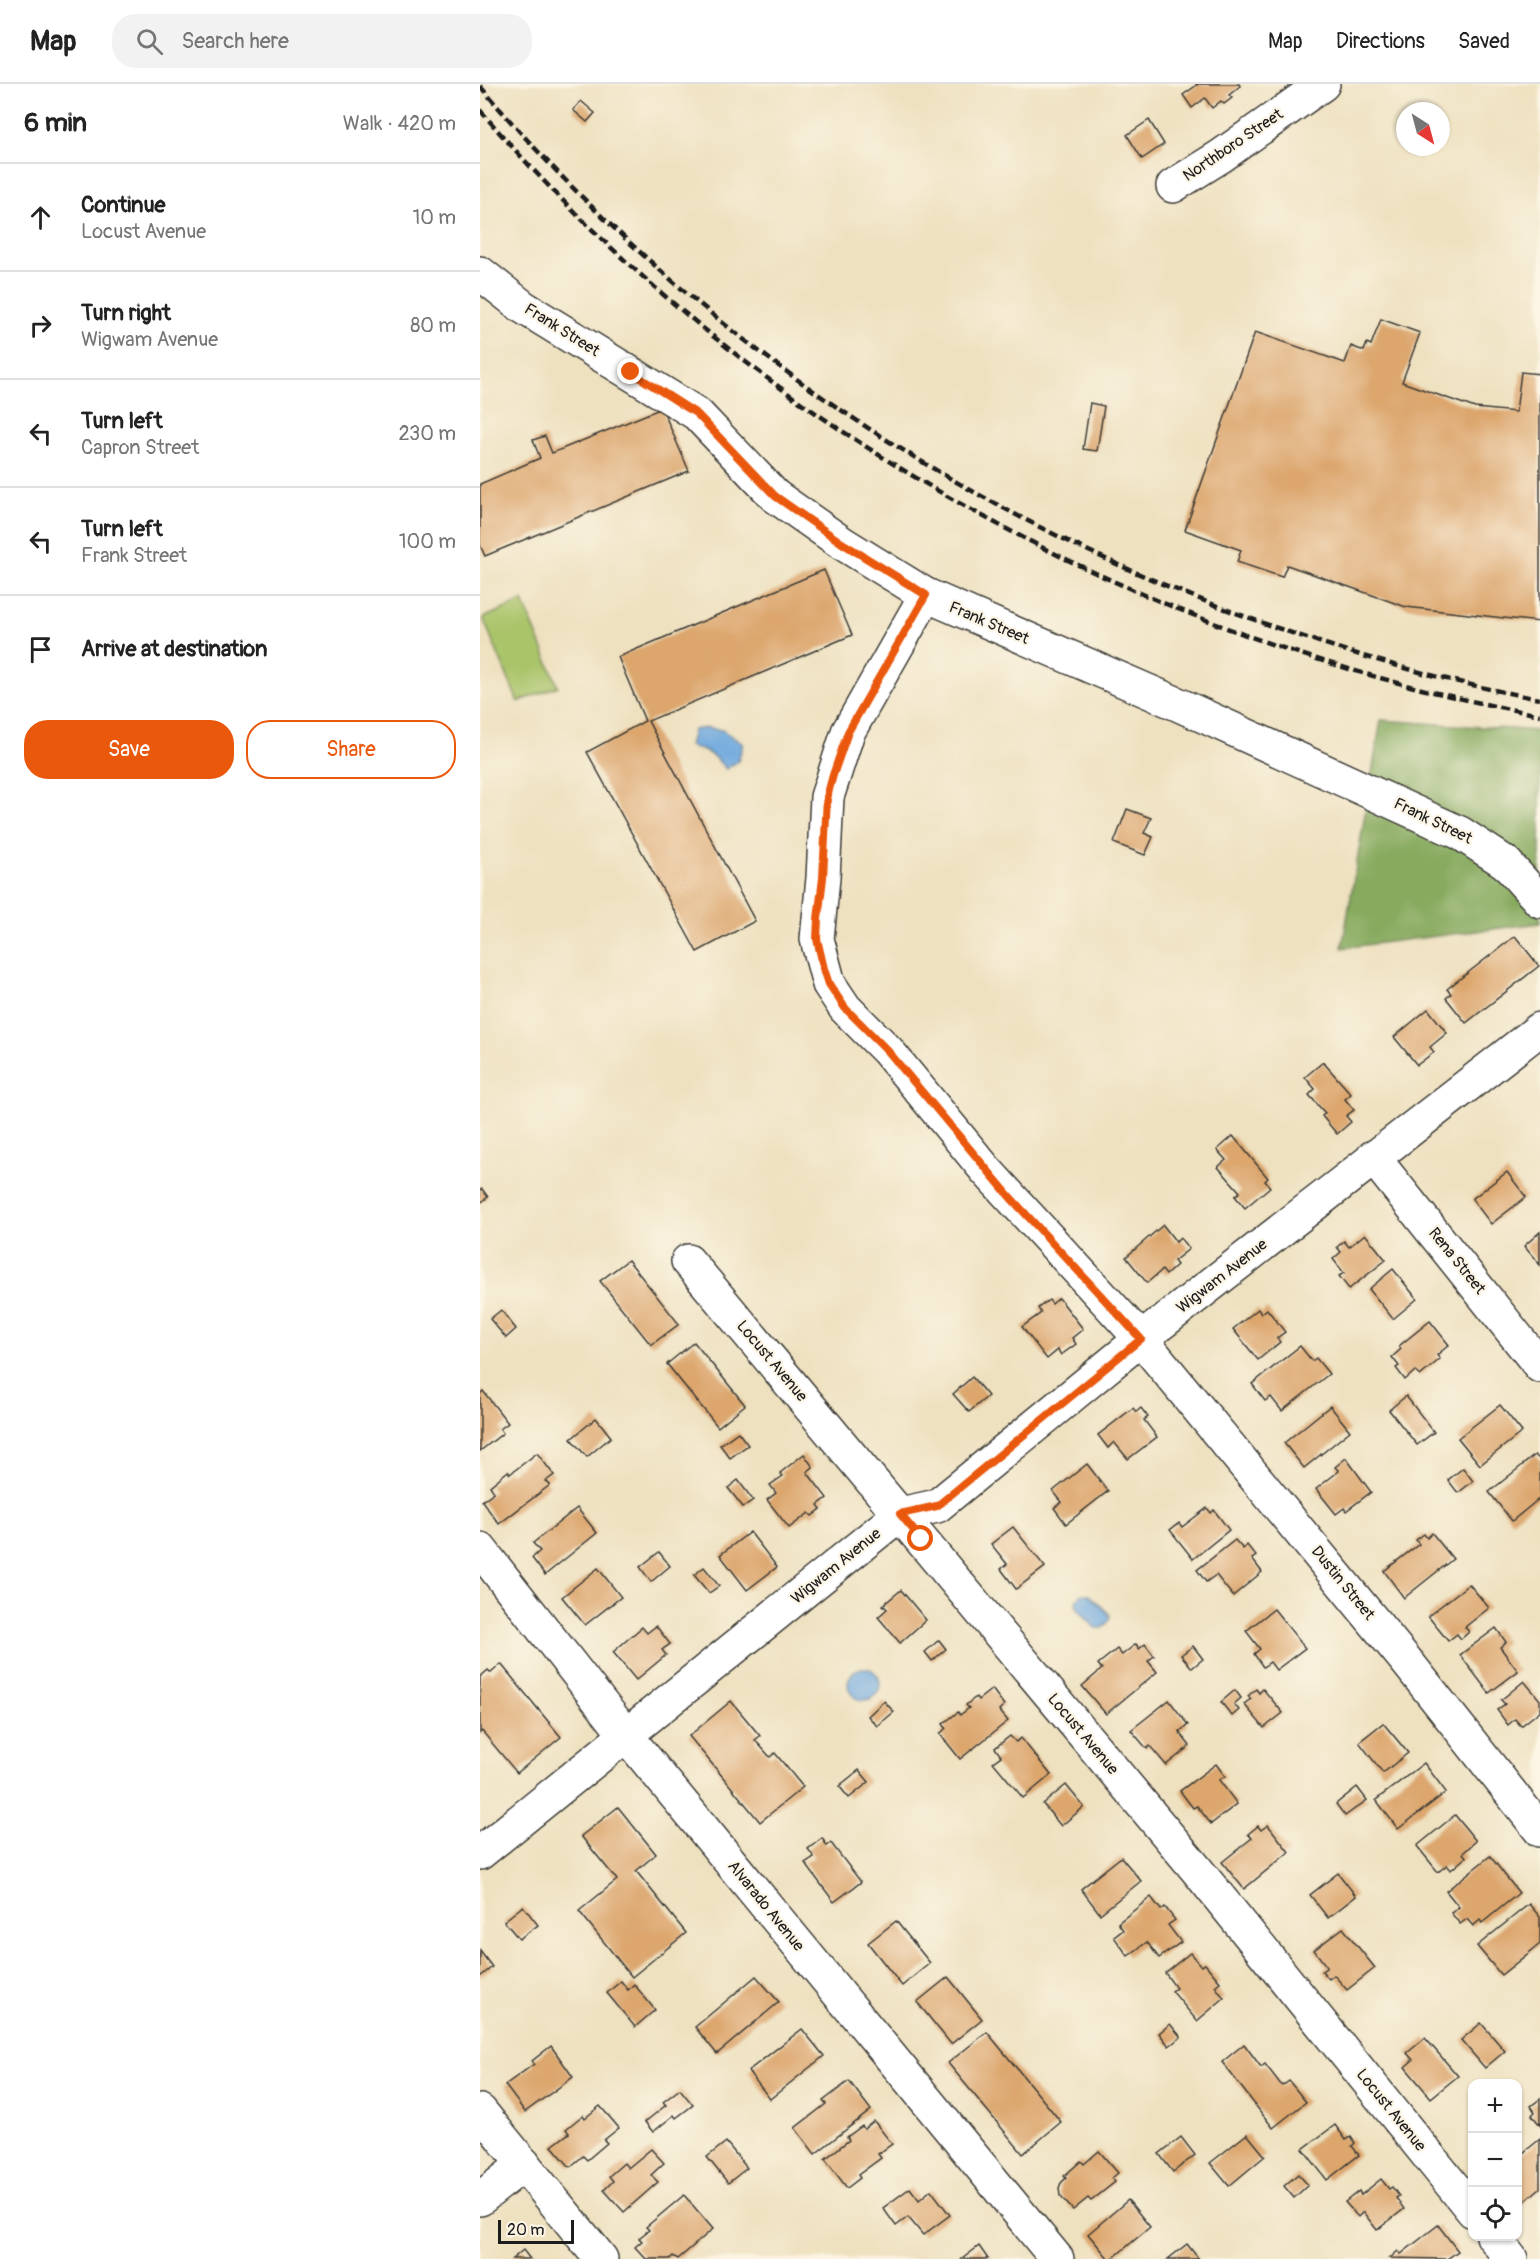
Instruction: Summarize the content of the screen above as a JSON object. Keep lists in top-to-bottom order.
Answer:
{
  "streets": {
    "street": [
      "Northboro Street",
      "Frank Street",
      "Rena Street",
      "Wigwam Avenue",
      "Locust Avenue",
      "Dustin Street",
      "Alvarado Avenue"
    ]
  },
  "crossings": [
    ["Frank Street", "Dustin Street"],
    ["Rena Street", "Wigwam Avenue"],
    ["Wigwam Avenue", "Locust Avenue"],
    ["Wigwam Avenue", "Dustin Street"],
    ["Wigwam Avenue", "Alvarado Avenue"]
  ],
  "scale_bar": "20 m",
  "north": "bottom right",
  "page": {
    "header": "Map",
    "search": "Search here",
    "nav": ["Map", "Directions", "Saved"],
    "heading": ["6 min", "Walk · 420 m"],
    "list": [
      ["Continue", "Locust Avenue", "10 m"],
      ["Turn right", "Wigwam Avenue", "80 m"],
      ["Turn left", "Capron Street", "230 m"],
      ["Turn left", "Frank Street", "100 m"],
      "Arrive at destination"
    ],
    "buttons": ["Save", "Share"],
    "map_buttons": ["+", "−"],
    "scale": "20 m"
  }
}
